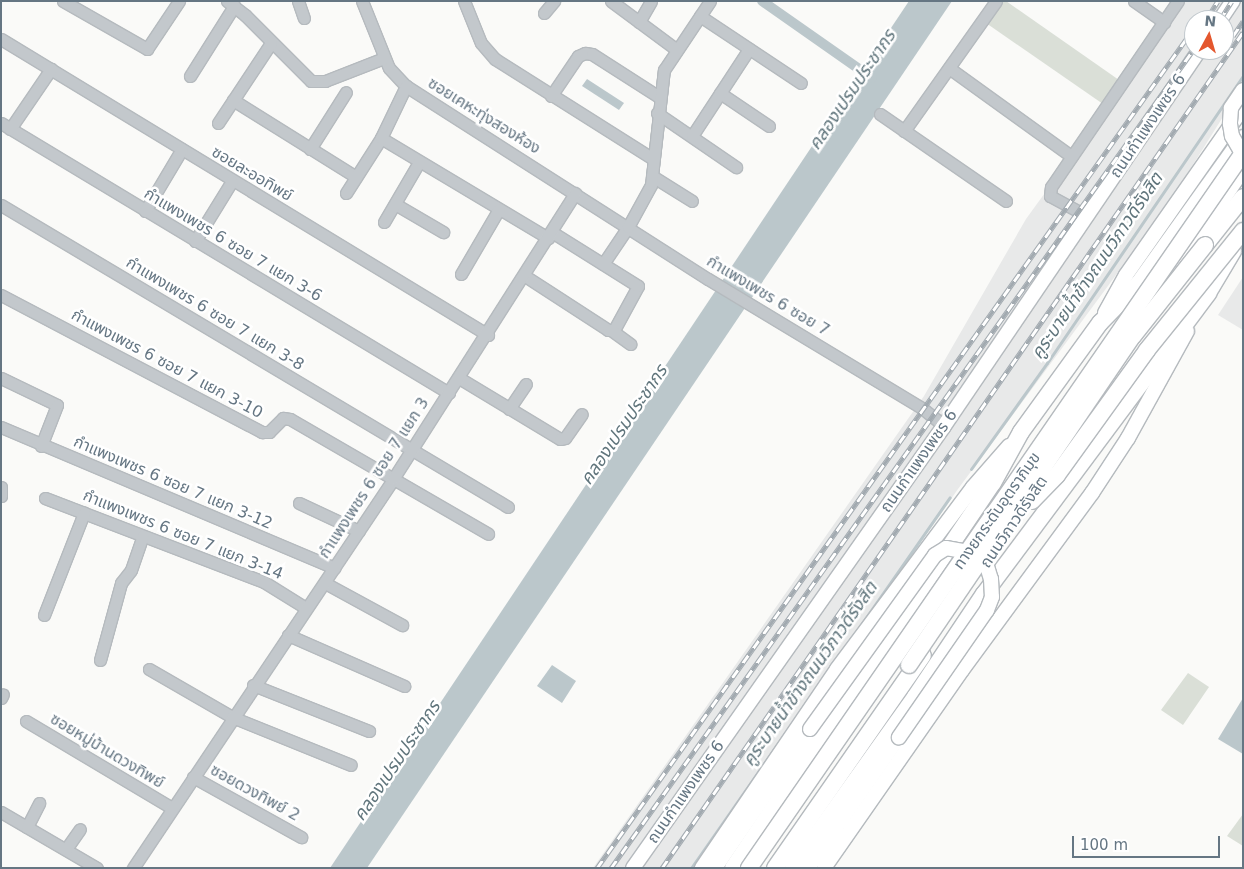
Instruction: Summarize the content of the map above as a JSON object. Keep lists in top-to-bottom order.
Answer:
{
  "streets": {
    "highway": ["ทางยกระดับอุตราภิมุข", "ถนนวิภาวดีรังสิต"],
    "main road": ["ถนนกำแพงเพชร 6"],
    "street": [
      "ซอยเคหะทุ่งสองห้อง",
      "ซอยละออทิพย์",
      "กำแพงเพชร 6 ซอย 7 แยก 3-6",
      "กำแพงเพชร 6 ซอย 7",
      "กำแพงเพชร 6 ซอย 7 แยก 3-8",
      "กำแพงเพชร 6 ซอย 7 แยก 3-10",
      "กำแพงเพชร 6 ซอย 7 แยก 3",
      "กำแพงเพชร 6 ซอย 7 แยก 3-12",
      "กำแพงเพชร 6 ซอย 7 แยก 3-14",
      "ซอยหมู่บ้านดวงทิพย์",
      "ซอยดวงทิพย์ 2"
    ]
  },
  "crossings": [
    ["ซอยเคหะทุ่งสองห้อง", "กำแพงเพชร 6 ซอย 7"],
    ["ซอยเคหะทุ่งสองห้อง", "กำแพงเพชร 6 ซอย 7 แยก 3"],
    ["ถนนกำแพงเพชร 6", "กำแพงเพชร 6 ซอย 7"],
    ["ซอยละออทิพย์", "กำแพงเพชร 6 ซอย 7 แยก 3"],
    ["กำแพงเพชร 6 ซอย 7 แยก 3-6", "กำแพงเพชร 6 ซอย 7 แยก 3"],
    ["กำแพงเพชร 6 ซอย 7", "กำแพงเพชร 6 ซอย 7 แยก 3"],
    ["กำแพงเพชร 6 ซอย 7 แยก 3-8", "กำแพงเพชร 6 ซอย 7 แยก 3"],
    ["กำแพงเพชร 6 ซอย 7 แยก 3-10", "กำแพงเพชร 6 ซอย 7 แยก 3"],
    ["กำแพงเพชร 6 ซอย 7 แยก 3", "กำแพงเพชร 6 ซอย 7 แยก 3-12"],
    ["กำแพงเพชร 6 ซอย 7 แยก 3", "กำแพงเพชร 6 ซอย 7 แยก 3-14"],
    ["กำแพงเพชร 6 ซอย 7 แยก 3", "ซอยหมู่บ้านดวงทิพย์"],
    ["กำแพงเพชร 6 ซอย 7 แยก 3", "ซอยดวงทิพย์ 2"]
  ],
  "water": ["คลองเปรมประชากร", "คูระบายน้ำข้างถนนวิภาวดีรังสิต"],
  "scale_bar": "100 m",
  "north": "top"
}
